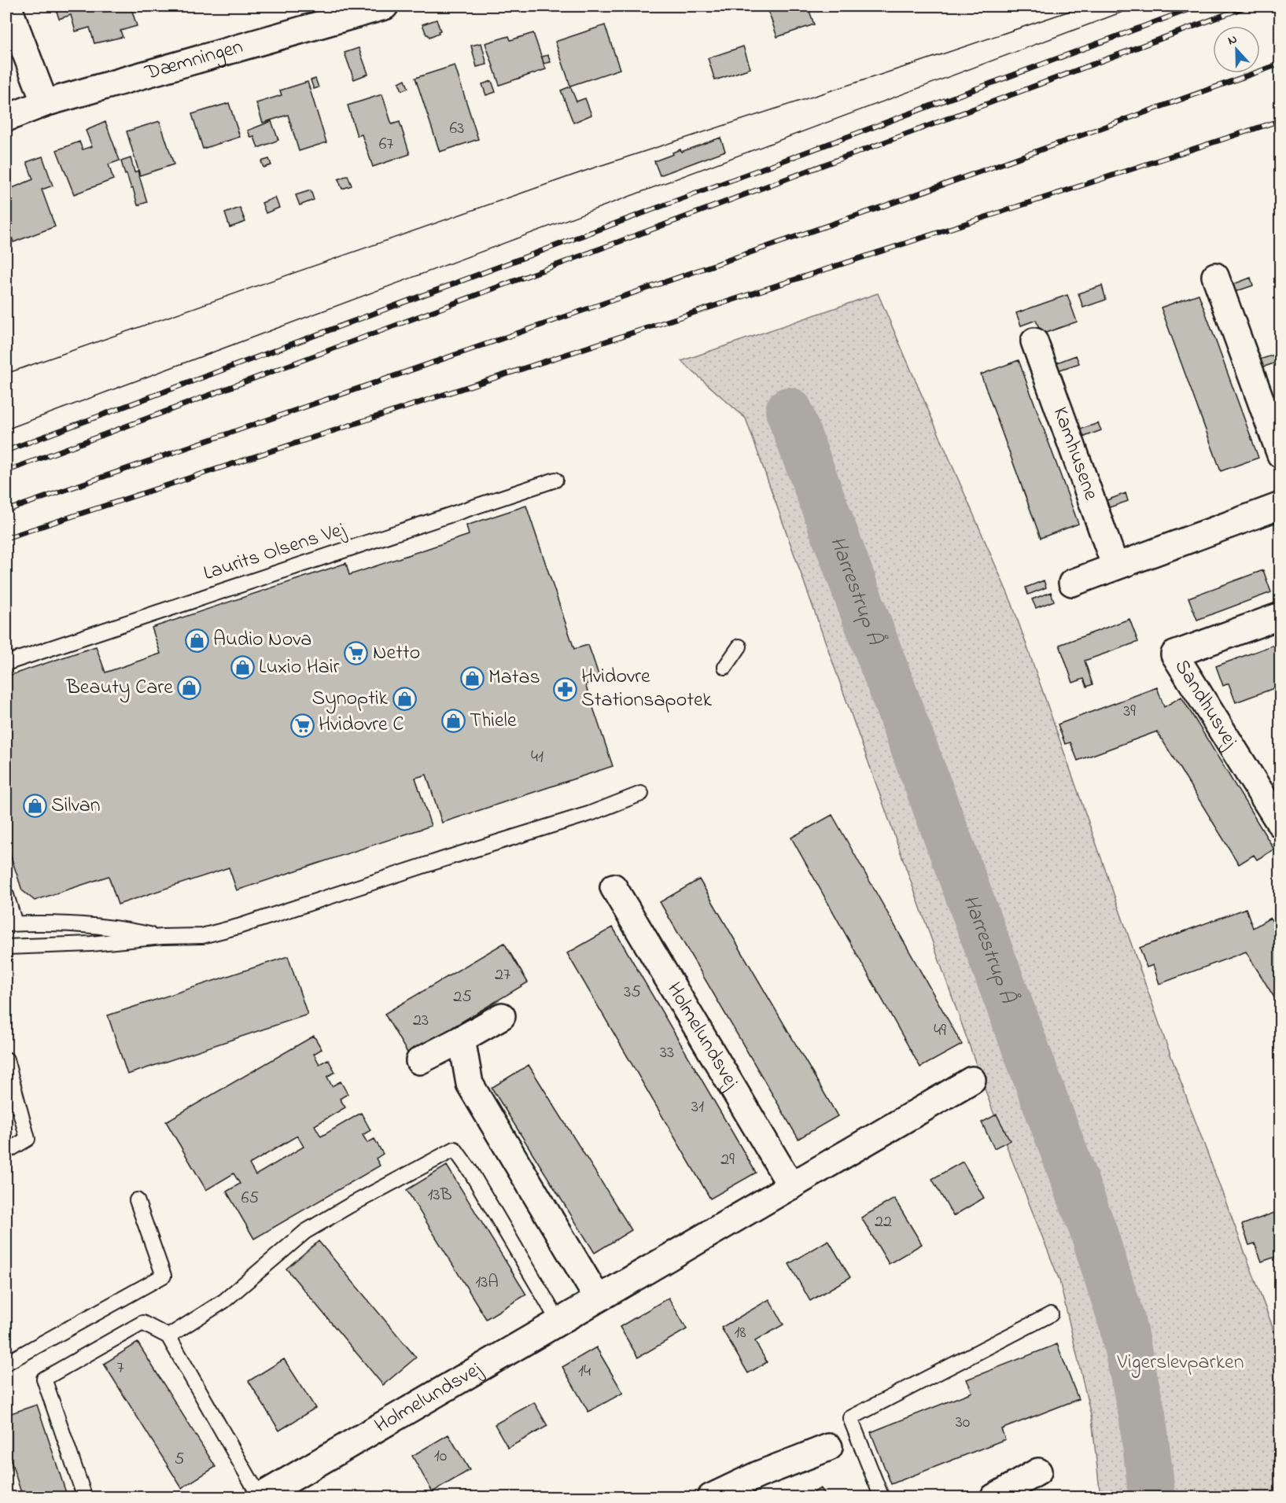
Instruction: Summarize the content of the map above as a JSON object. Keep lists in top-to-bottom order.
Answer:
{
  "streets": {
    "street": [
      "Dæmningen",
      "Kamhusene",
      "Sandhusvej",
      "Holmelundsvej"
    ],
    "lane": ["Laurits Olsens Vej"]
  },
  "water": ["Harrestrup Å"],
  "parks": ["Vigerslevparken"],
  "places": {
    "shop": [
      "Audio Nova",
      "Luxio Hair",
      "Matas",
      "Beauty Care",
      "Synoptik",
      "Thiele",
      "Silvan"
    ],
    "supermarket": ["Netto", "Hvidovre C"],
    "pharmacy": ["Hvidovre Stationsapotek"]
  },
  "house_numbers": [
    "63",
    "67",
    "39",
    "41",
    "27",
    "35",
    "25",
    "23",
    "49",
    "33",
    "31",
    "29",
    "13B",
    "65",
    "22",
    "13A",
    "18",
    "7",
    "14",
    "30",
    "10",
    "5"
  ],
  "north": "top"
}
